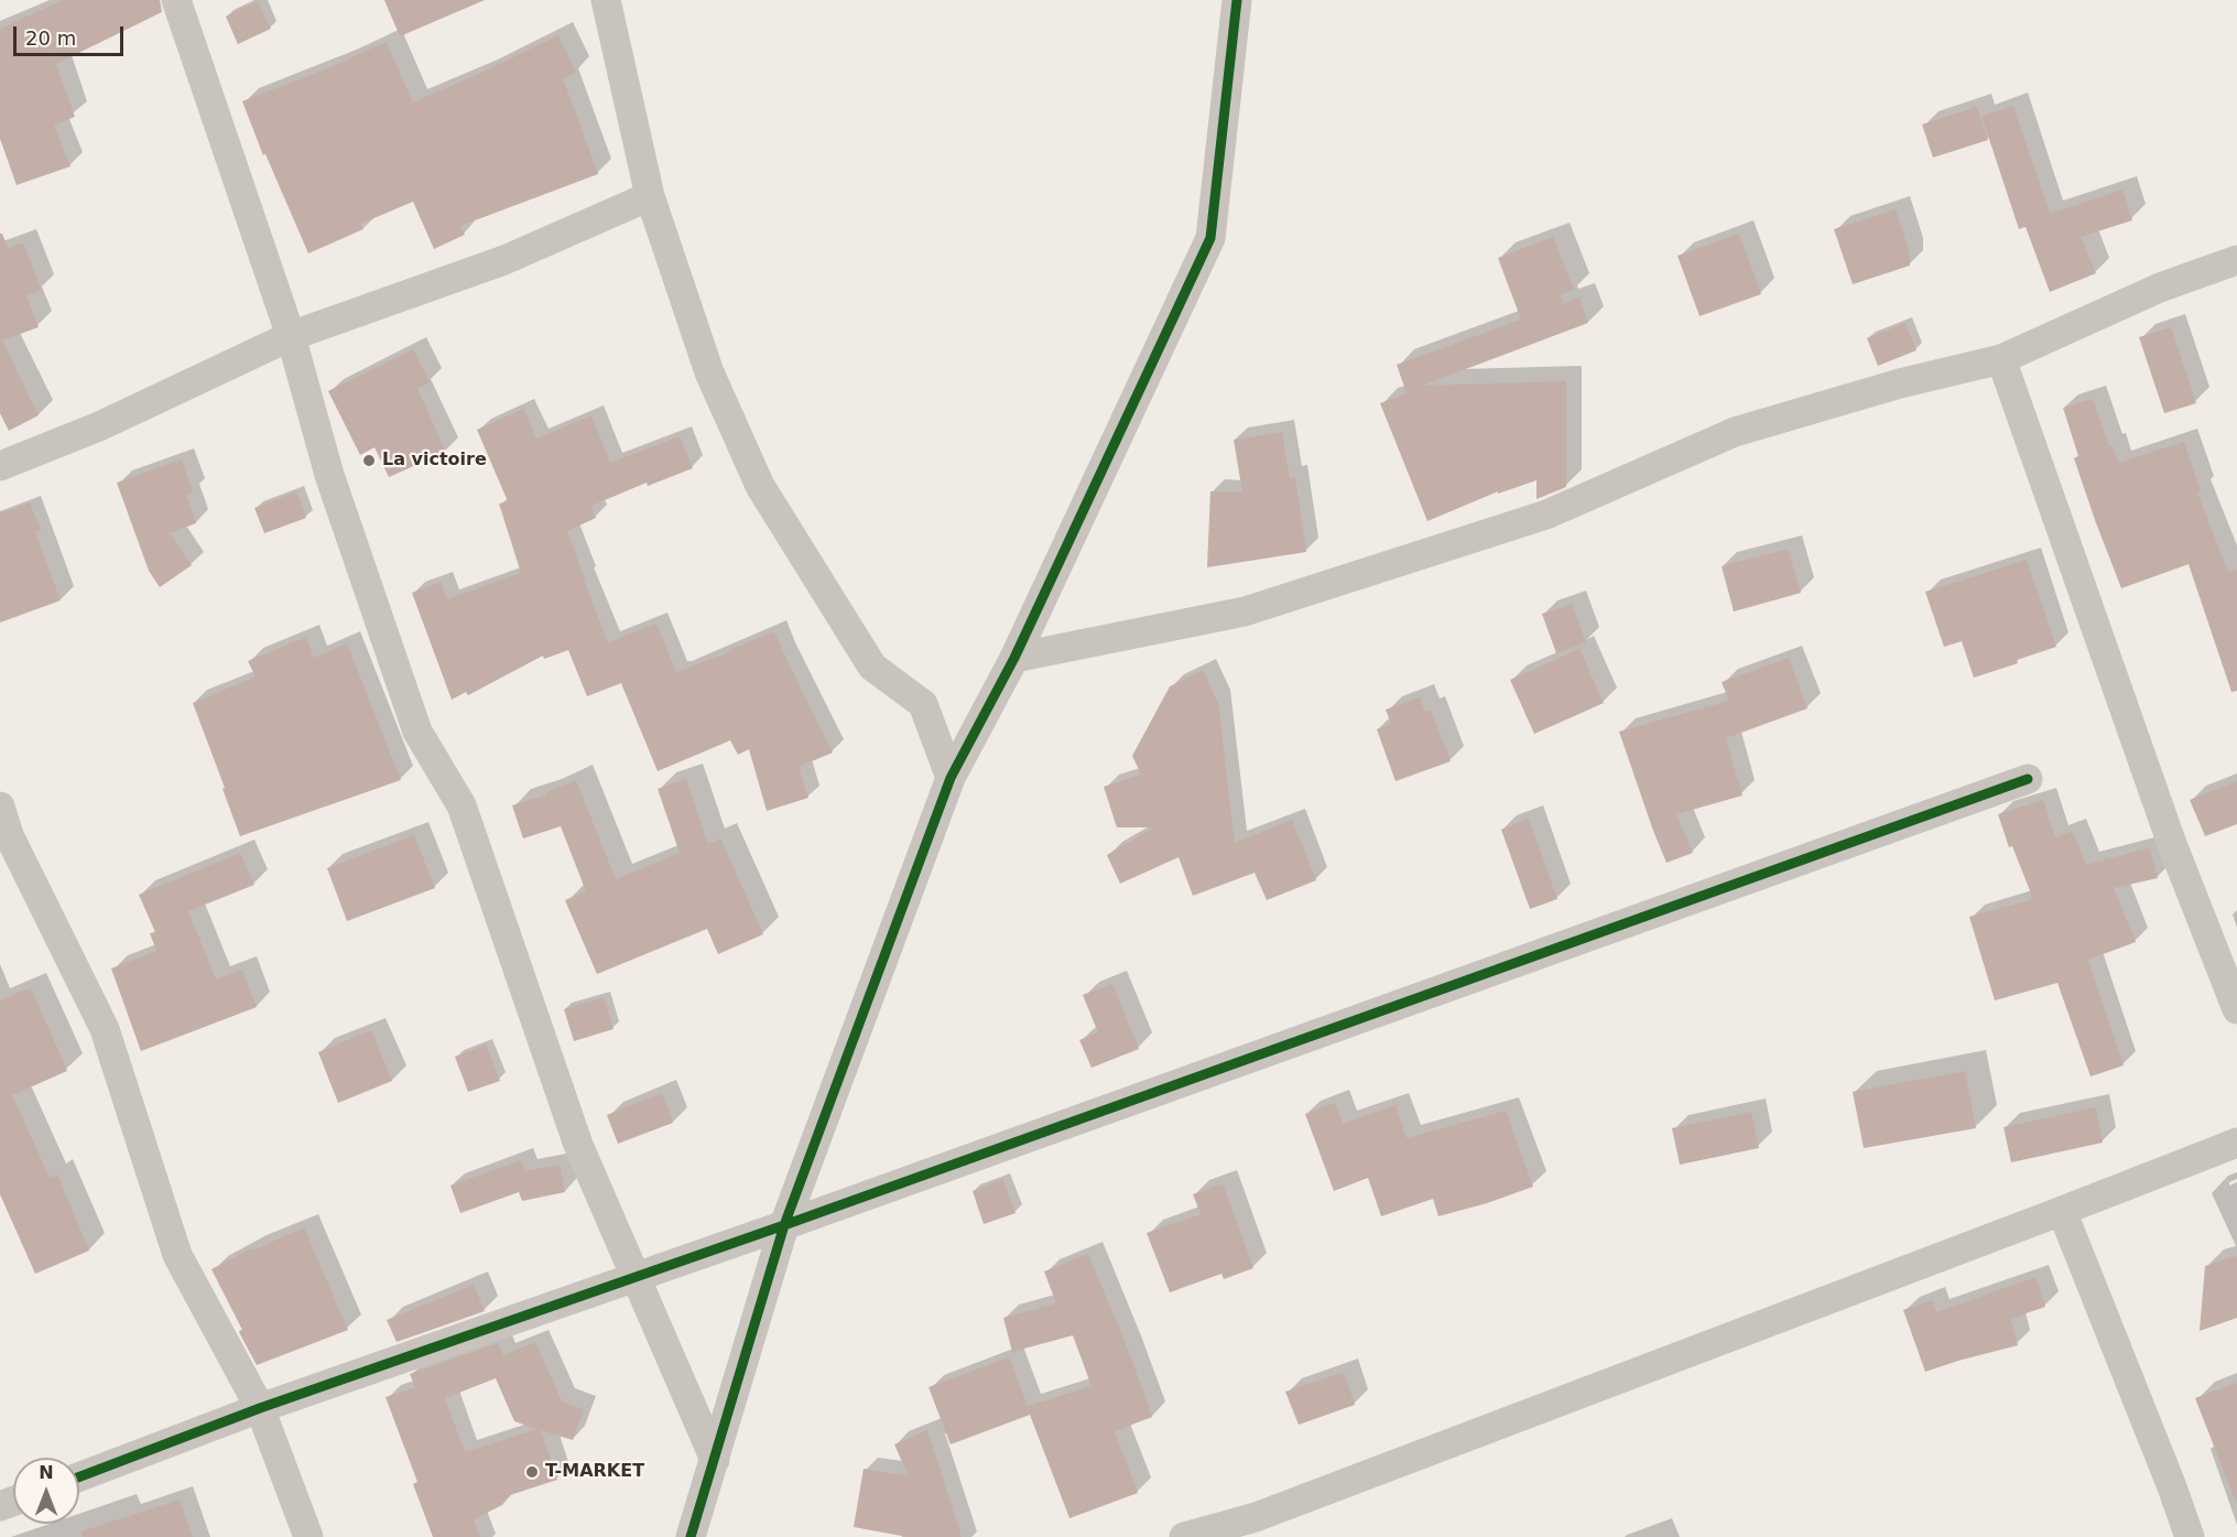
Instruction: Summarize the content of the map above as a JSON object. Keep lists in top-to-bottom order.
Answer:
{
  "places": ["La victoire", "T-MARKET"],
  "scale_bar": "20 m",
  "north": "top"
}
